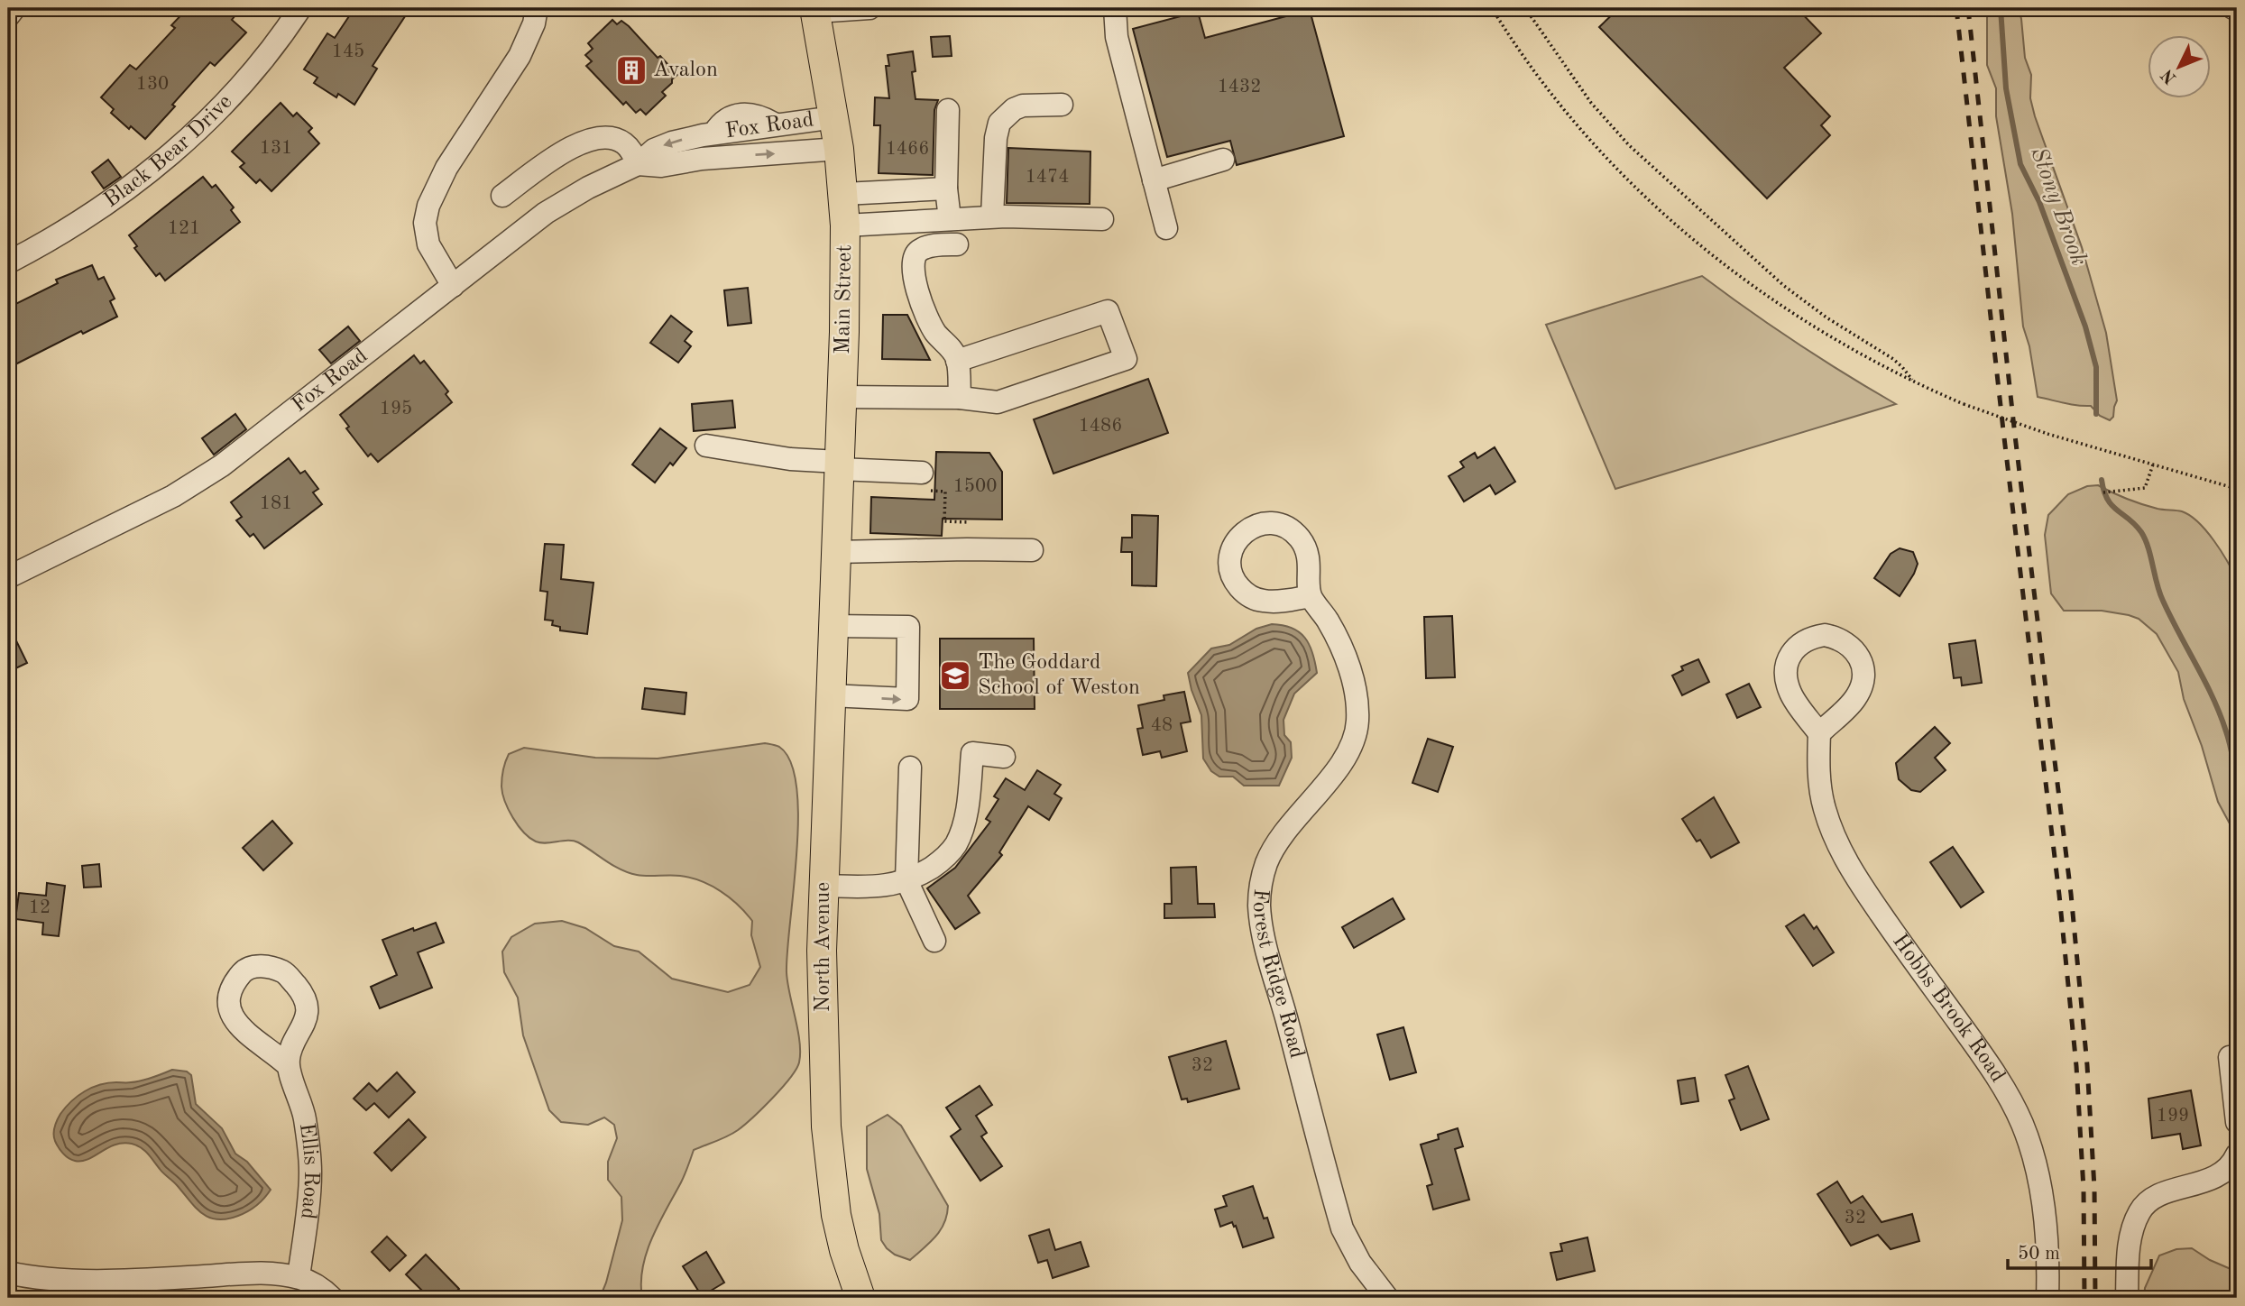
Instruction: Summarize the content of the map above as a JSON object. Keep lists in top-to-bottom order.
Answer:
{
  "streets": {
    "main road": ["Main Street", "North Avenue"],
    "street": [
      "Fox Road",
      "Black Bear Drive",
      "Forest Ridge Road",
      "Hobbs Brook Road",
      "Ellis Road"
    ]
  },
  "crossings": [
    ["Fox Road", "Main Street"],
    ["Main Street", "North Avenue"]
  ],
  "water": ["Stony Brook"],
  "places": {
    "building": ["Avalon"],
    "school or university": ["The Goddard School of Weston"]
  },
  "house_numbers": [
    "145",
    "130",
    "1432",
    "131",
    "1466",
    "1474",
    "121",
    "195",
    "1486",
    "1500",
    "181",
    "48",
    "12",
    "32",
    "199",
    "32"
  ],
  "scale_bar": "50 m",
  "north": "bottom left"
}
